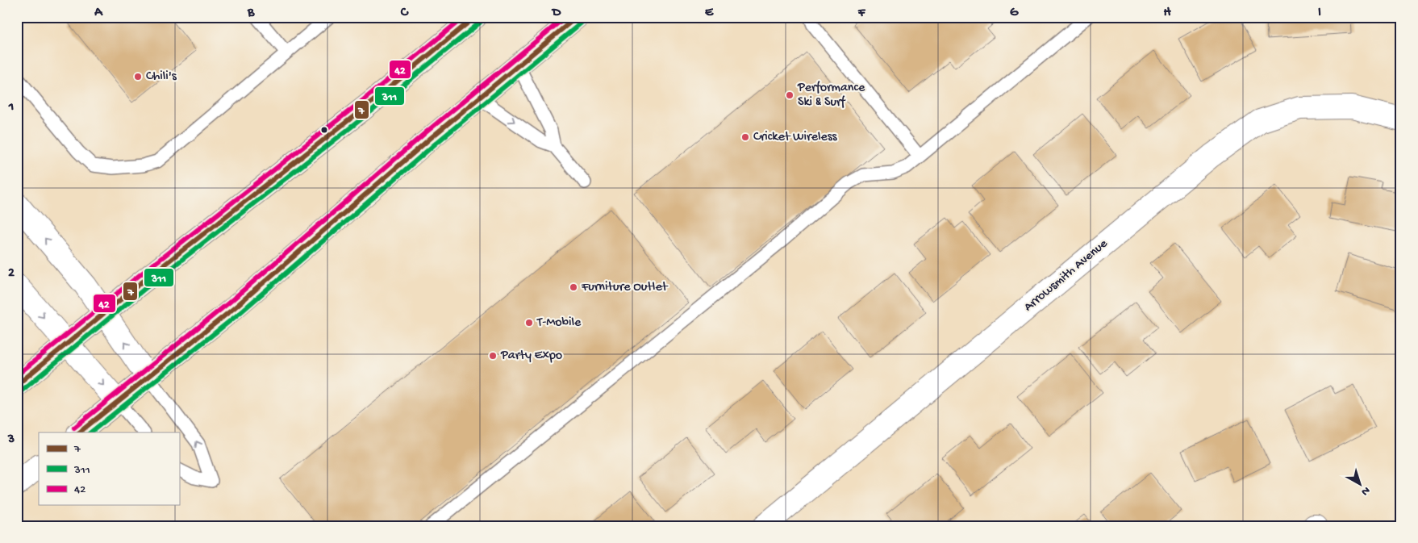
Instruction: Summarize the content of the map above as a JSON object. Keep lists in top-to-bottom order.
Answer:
{
  "streets": {
    "main road": ["Arrowsmith Avenue"]
  },
  "places": [
    "Chili's",
    "Performance Ski & Surf",
    "Cricket Wireless",
    "Furniture Outlet",
    "T-Mobile",
    "Party Expo"
  ],
  "lines": ["transit line 7", "transit line 42", "transit line 311"],
  "legend": ["7", "311", "42"],
  "north": "bottom right",
  "grid": {
    "columns": [
      "A",
      "B",
      "C",
      "D",
      "E",
      "F",
      "G",
      "H",
      "I"
    ],
    "rows": ["1", "2", "3"]
  }
}
